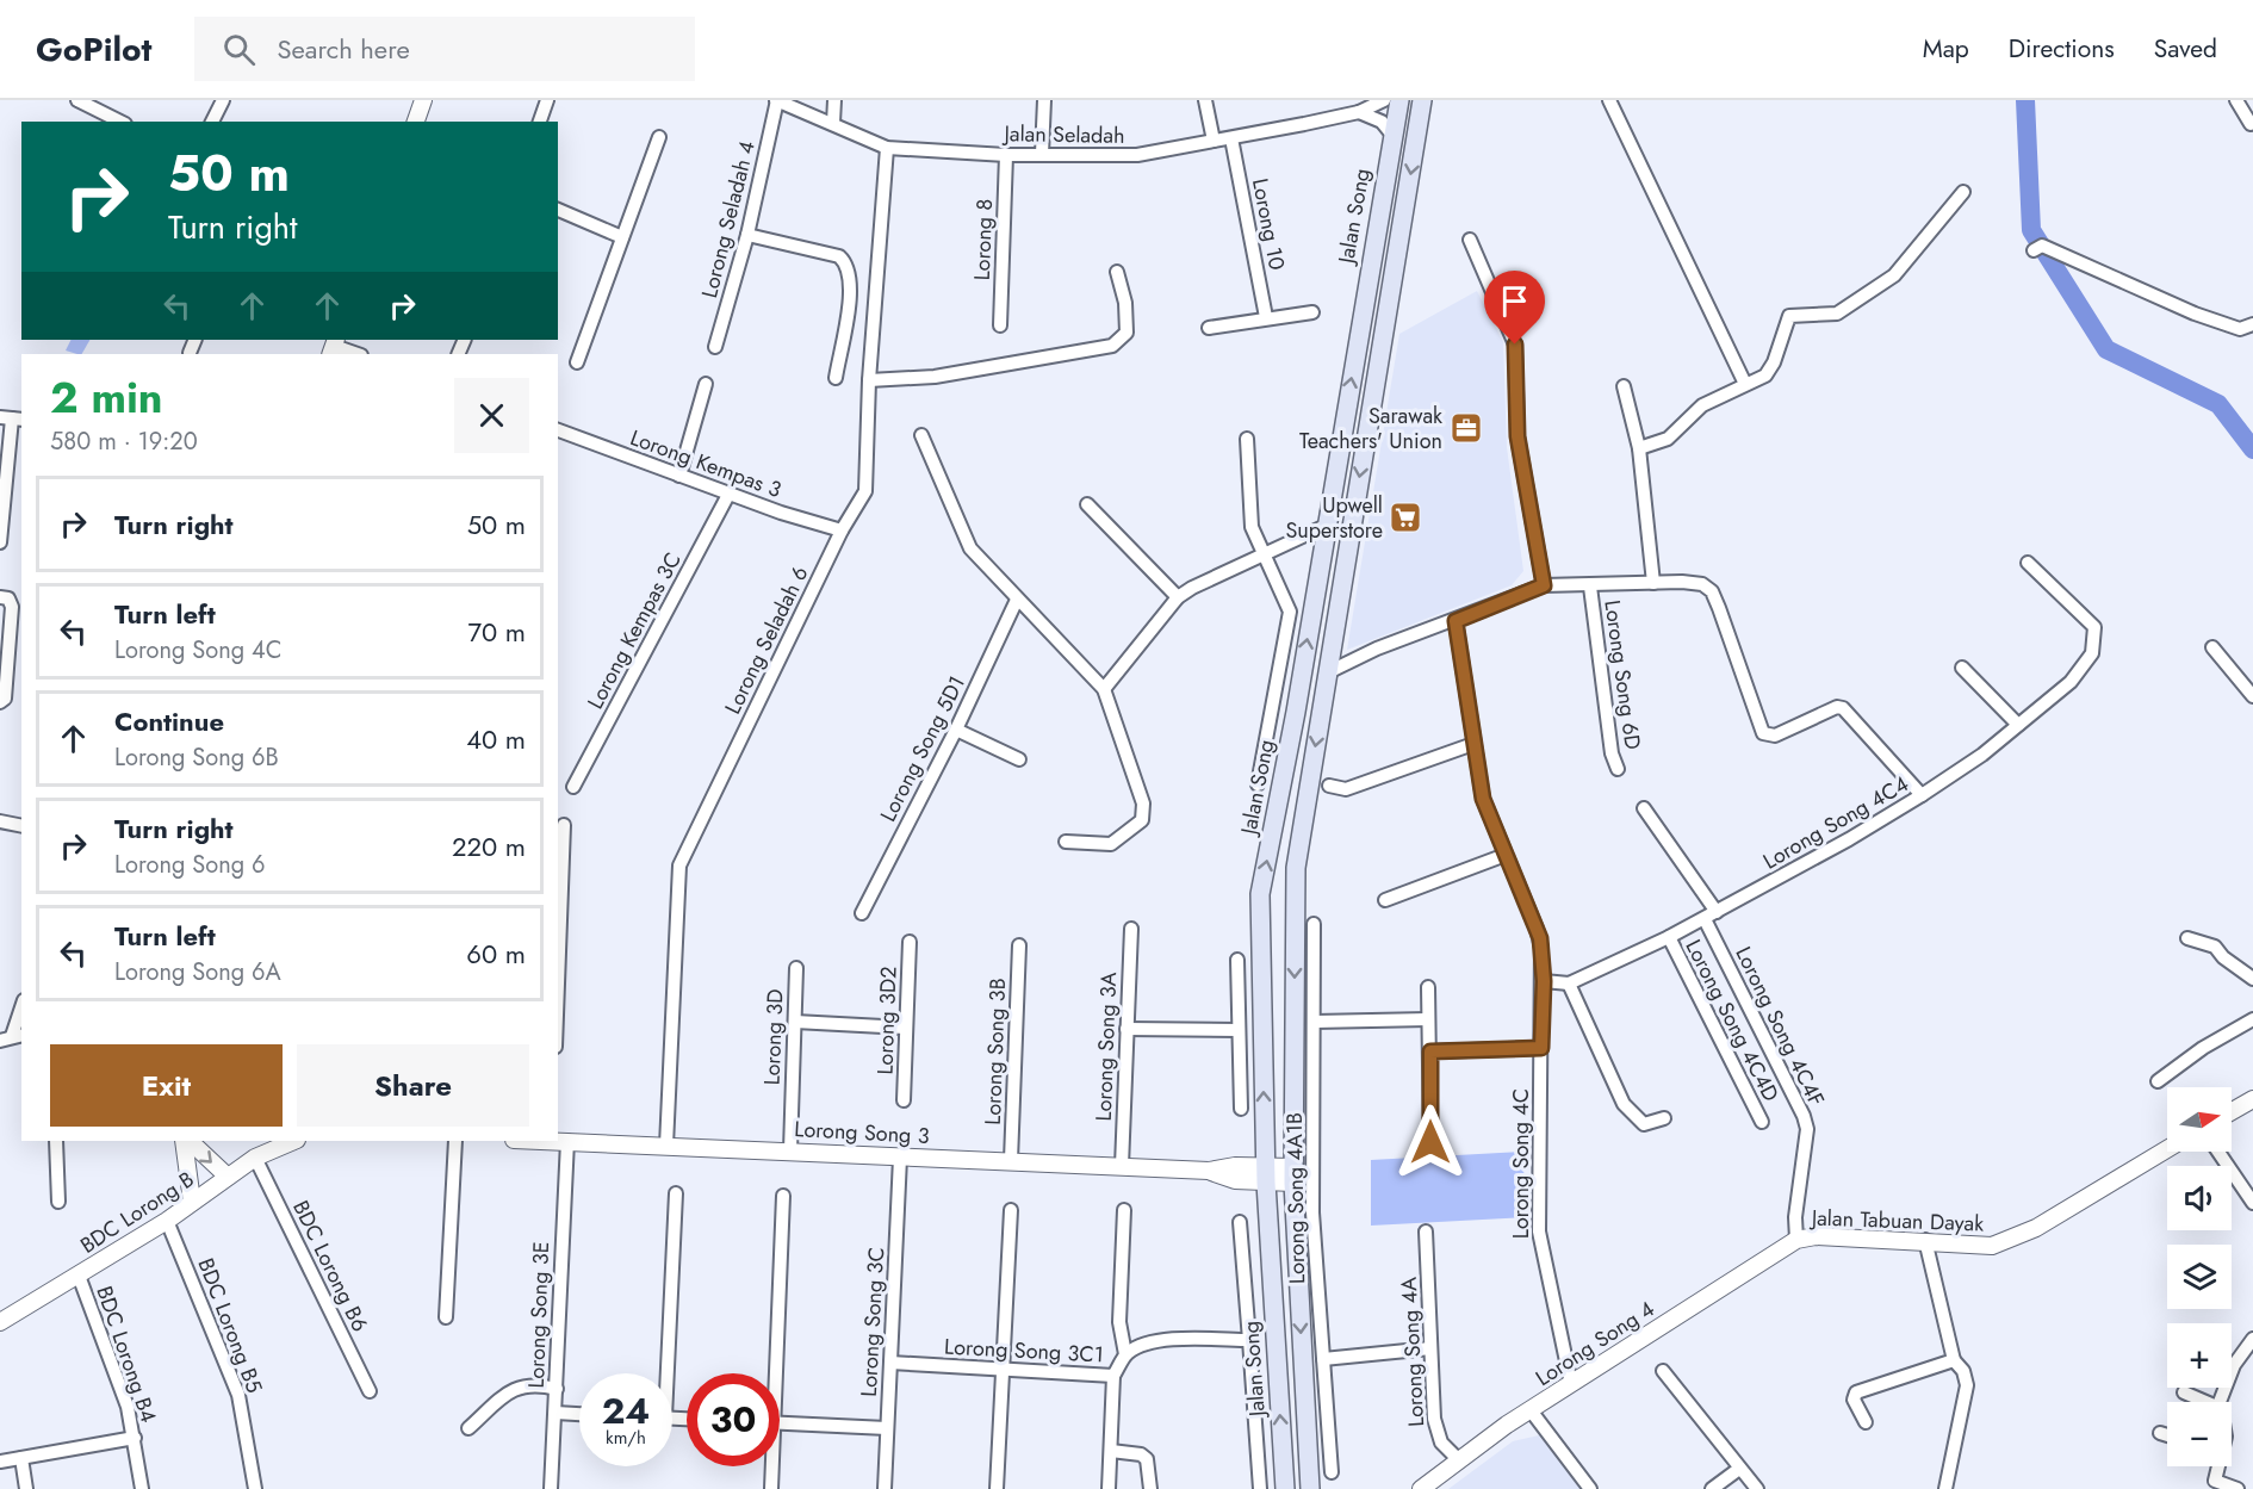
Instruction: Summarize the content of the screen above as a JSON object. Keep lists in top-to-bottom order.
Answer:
{
  "streets": {
    "main road": ["Jalan Song"],
    "street": [
      "Jalan Seladah",
      "Lorong Seladah 4",
      "Lorong 10",
      "Lorong 8",
      "Lorong Kempas 3",
      "Lorong Kempas 3C",
      "Lorong Seladah 6",
      "Lorong Song 6D",
      "Lorong Song 5D1",
      "Lorong Song 4C4",
      "Lorong 3D2",
      "Lorong Song 4C4D",
      "Lorong Song 4C4F",
      "Lorong 3D",
      "Lorong Song 3A",
      "Lorong Song 3B",
      "Lorong Song 3",
      "Lorong Song 4C",
      "Lorong Song 4A1B",
      "BDC Lorong B",
      "Jalan Tabuan Dayak",
      "BDC Lorong B6",
      "Lorong Song 3E",
      "Lorong Song 3C",
      "BDC Lorong B5",
      "Lorong Song 4",
      "Lorong Song 3C1",
      "Lorong Song 4A",
      "BDC Lorong B4"
    ]
  },
  "crossings": [
    ["Jalan Seladah", "Lorong Seladah 4"],
    ["Jalan Seladah", "Lorong 10"],
    ["Jalan Seladah", "Lorong 8"],
    ["Jalan Seladah", "Lorong Seladah 6"],
    ["Jalan Song", "Lorong Song 3"],
    ["Lorong Kempas 3", "Lorong Kempas 3C"],
    ["Lorong Kempas 3", "Lorong Seladah 6"],
    ["Lorong Seladah 6", "Lorong Song 3"],
    ["Lorong Song 4C4", "Lorong Song 4C4D"],
    ["Lorong Song 4C4", "Lorong Song 4C4F"],
    ["Lorong Song 4C4F", "Jalan Tabuan Dayak"],
    ["Lorong Song 4C4F", "Lorong Song 4"],
    ["Lorong 3D", "Lorong Song 3"],
    ["Lorong Song 3A", "Lorong Song 3"],
    ["Lorong Song 3B", "Lorong Song 3"],
    ["Lorong Song 3", "Lorong Song 3E"],
    ["Lorong Song 3", "Lorong Song 3C"],
    ["Lorong Song 4C", "Lorong Song 4"],
    ["BDC Lorong B", "BDC Lorong B6"],
    ["BDC Lorong B", "BDC Lorong B5"],
    ["BDC Lorong B", "BDC Lorong B4"],
    ["Jalan Tabuan Dayak", "Lorong Song 4"],
    ["Lorong Song 3C", "Lorong Song 3C1"],
    ["Lorong Song 4", "Lorong Song 4A"]
  ],
  "places": {
    "office": ["Sarawak Teachers' Union"],
    "supermarket": ["Upwell Superstore"]
  },
  "north": "right",
  "page": {
    "header": "GoPilot",
    "search": "Search here",
    "nav": ["Map", "Directions", "Saved"],
    "turn": ["50 m", "Turn right"],
    "heading": ["2 min", "580 m · 19:20"],
    "list": [
      {
        "name": "Turn right",
        "value": "50 m"
      },
      {
        "name": "Turn left",
        "note": "Lorong Song 4C",
        "value": "70 m"
      },
      {
        "name": "Continue",
        "note": "Lorong Song 6B",
        "value": "40 m"
      },
      {
        "name": "Turn right",
        "note": "Lorong Song 6",
        "value": "220 m"
      },
      {
        "name": "Turn left",
        "note": "Lorong Song 6A",
        "value": "60 m"
      }
    ],
    "buttons": ["Exit", "Share"],
    "map_buttons": ["+", "−"],
    "speed": "24 km/h",
    "limit": "30"
  }
}
